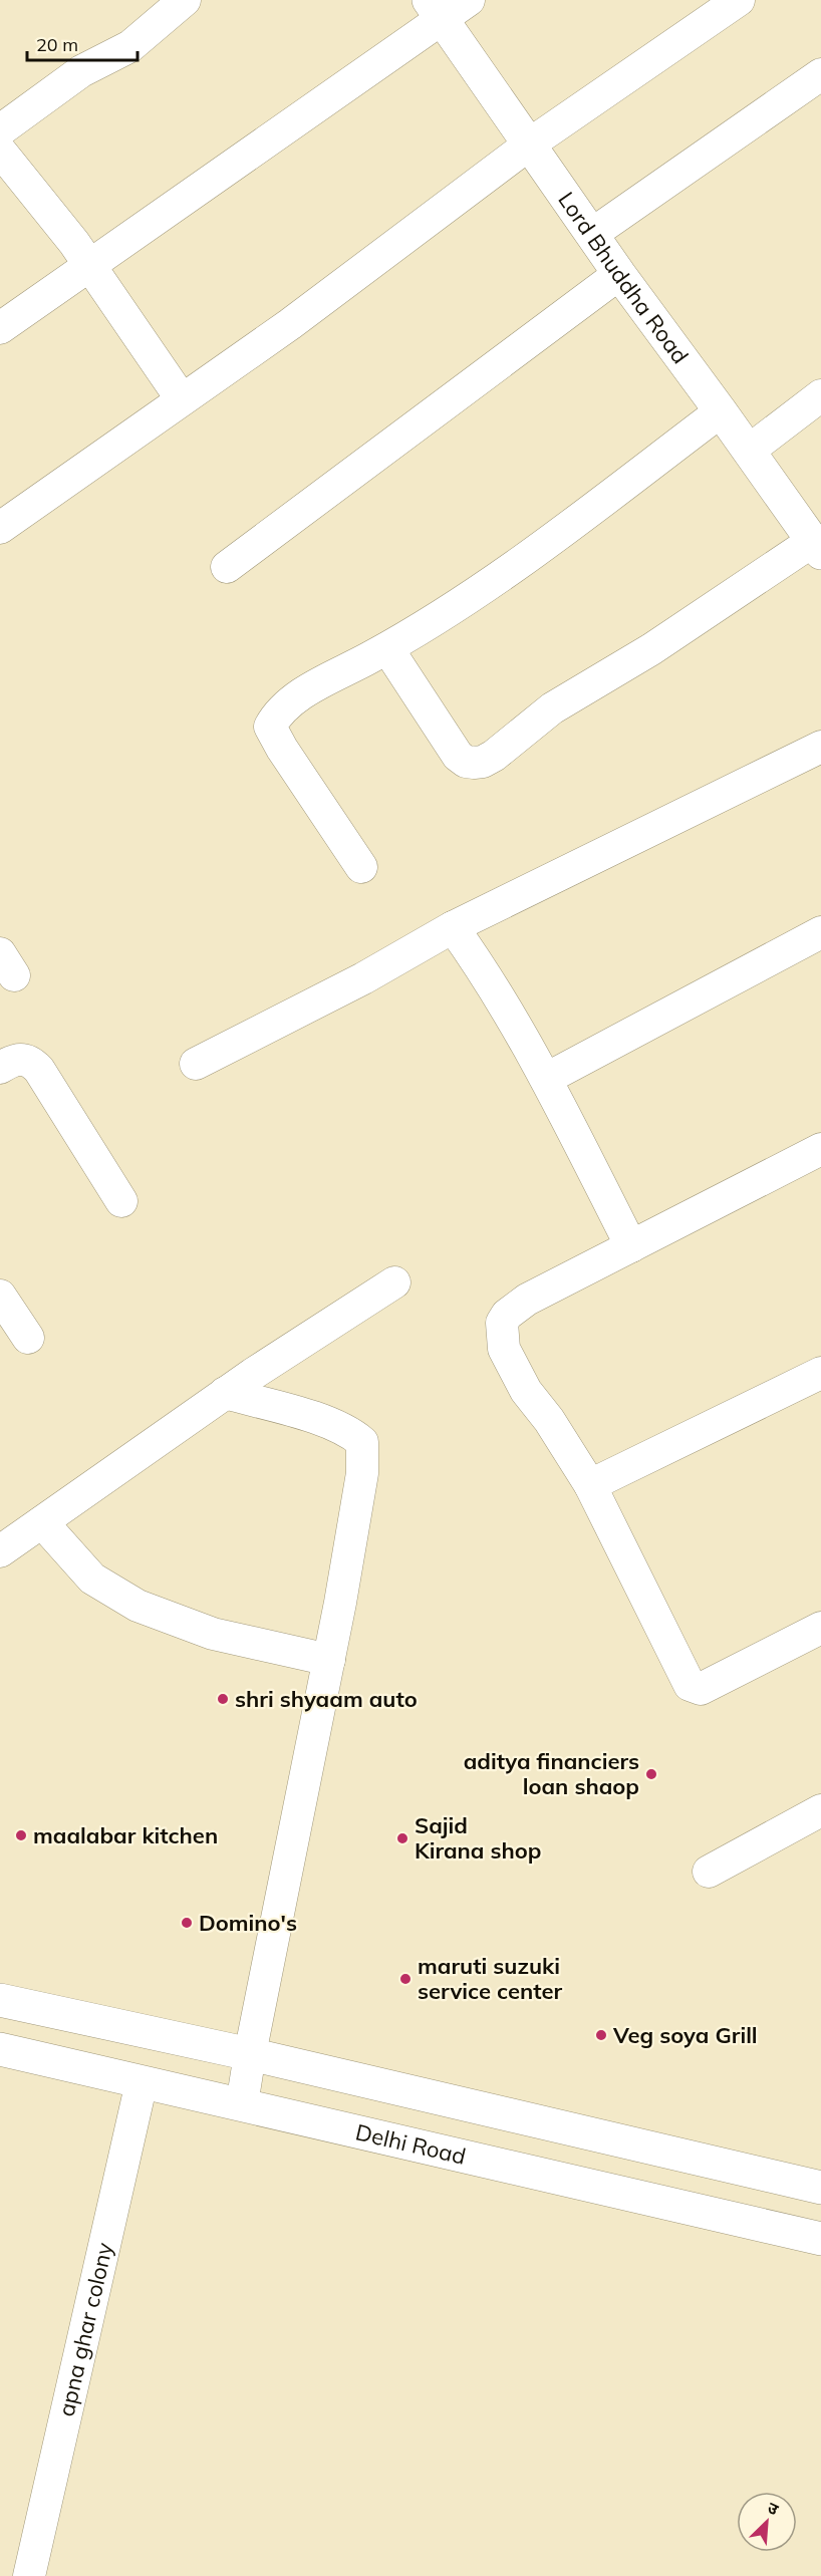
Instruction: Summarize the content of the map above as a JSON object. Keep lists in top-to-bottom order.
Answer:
{
  "streets": {
    "main road": ["Lord Bhuddha Road", "Delhi Road"],
    "street": ["apna ghar colony"]
  },
  "crossings": [
    ["Delhi Road", "apna ghar colony"]
  ],
  "places": [
    "shri shyaam auto",
    "aditya financiers loan shaop",
    "maalabar kitchen",
    "Sajid Kirana shop",
    "Domino's",
    "maruti suzuki service center",
    "Veg soya Grill"
  ],
  "scale_bar": "20 m",
  "north": "top right"
}
